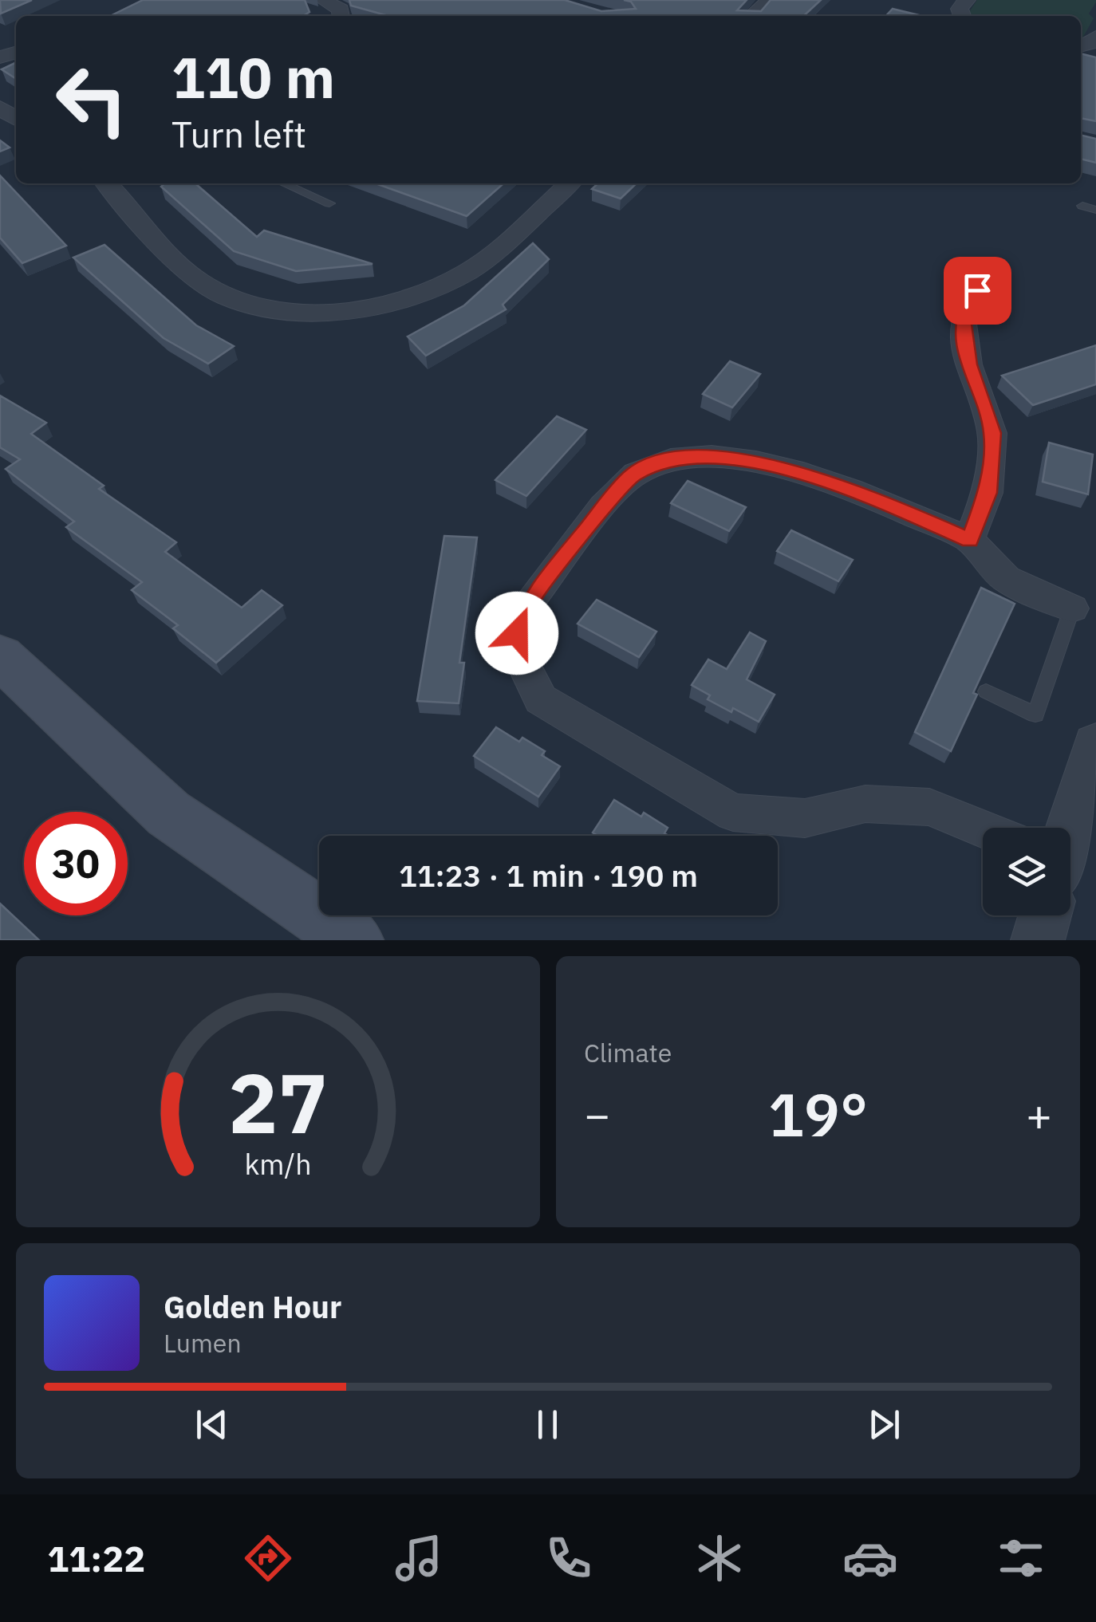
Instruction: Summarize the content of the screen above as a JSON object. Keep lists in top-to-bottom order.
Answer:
{
  "page": {
    "turn": ["110 m", "Turn left"],
    "limit": "30",
    "trip": "11:23 · 1 min · 190 m",
    "tile": "Climate",
    "heat": ["−", "19°", "+"],
    "song": ["Golden Hour", "Lumen"],
    "tabs": "11:22",
    "gauge": ["27", "km/h"]
  }
}
